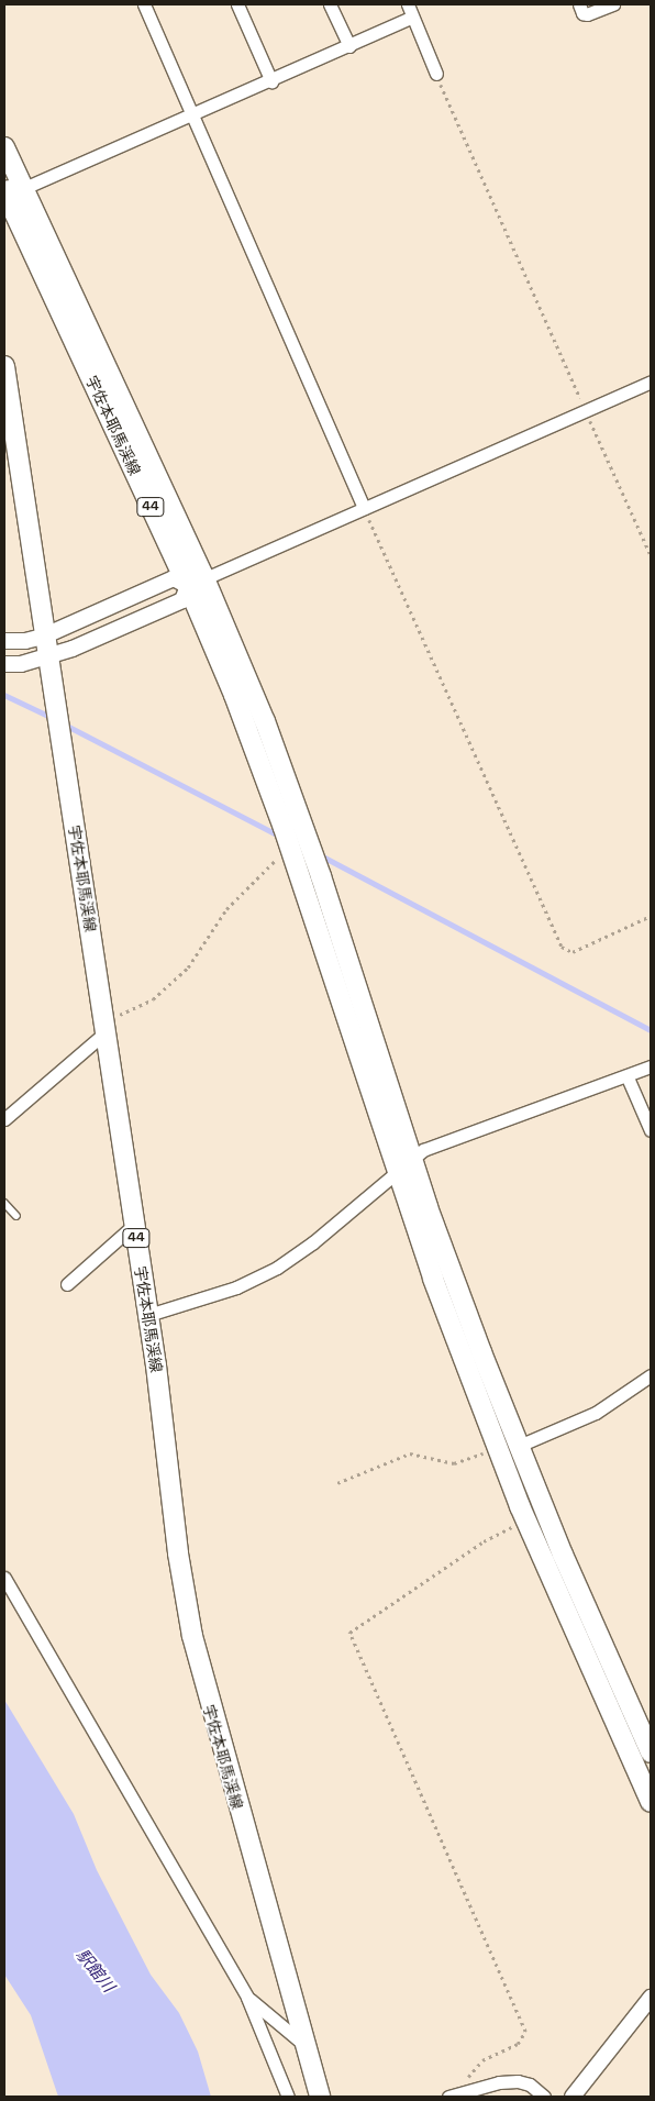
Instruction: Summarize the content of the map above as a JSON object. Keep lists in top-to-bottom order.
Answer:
{
  "streets": {
    "main road": ["宇佐本耶馬渓線", "44"]
  },
  "water": ["駅館川"]
}
